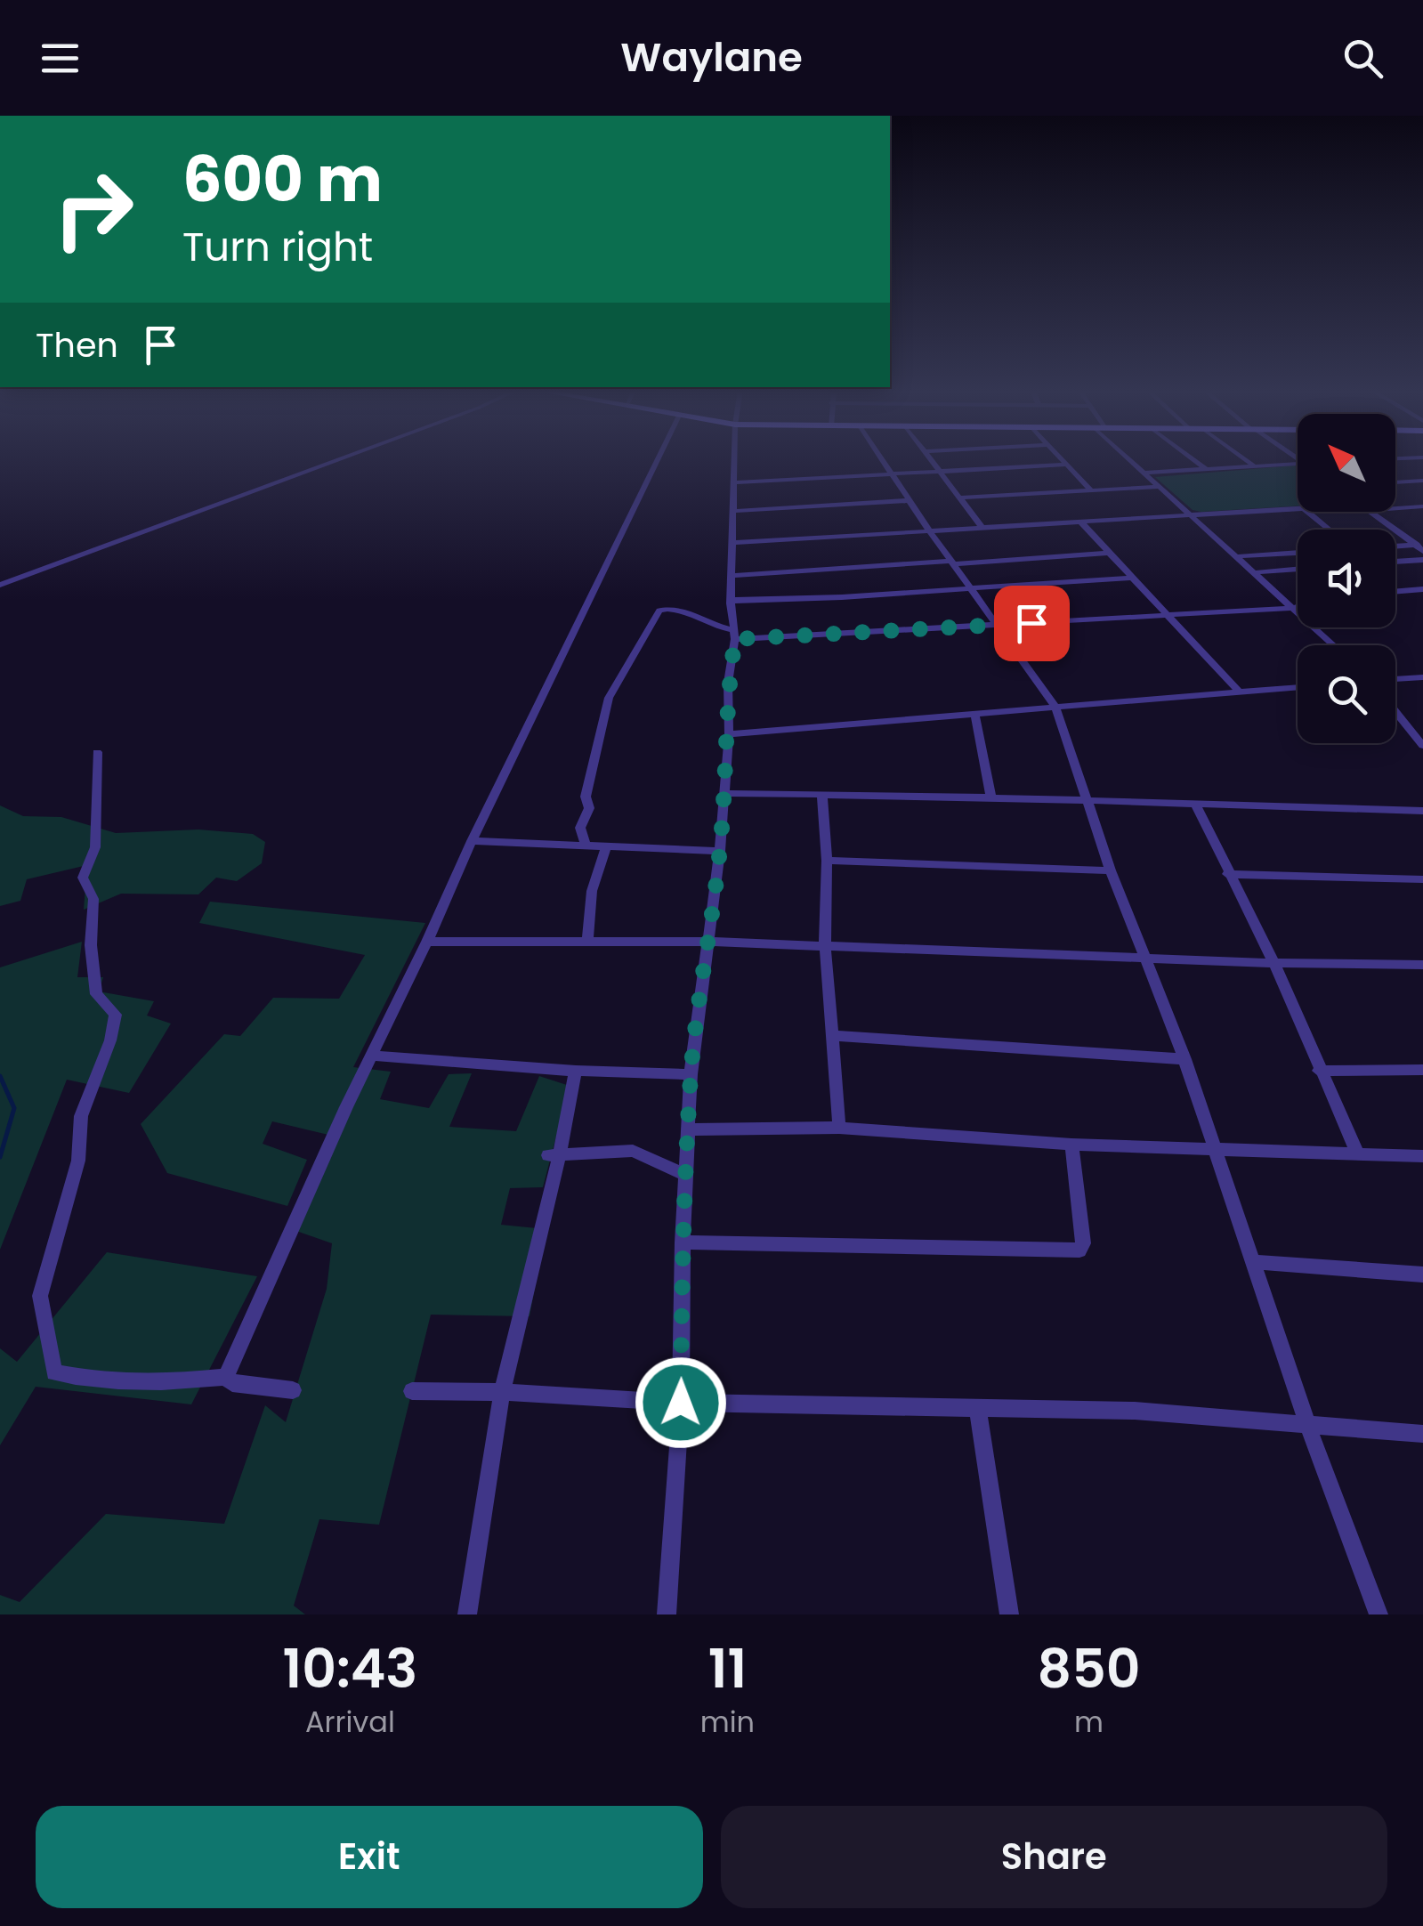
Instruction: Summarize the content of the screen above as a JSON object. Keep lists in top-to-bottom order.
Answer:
{
  "north": "top left",
  "page": {
    "header": "Waylane",
    "turn": ["600 m", "Turn right"],
    "then": "Then",
    "eta": [
      "10:43",
      "Arrival",
      "11",
      "min",
      "850",
      "m"
    ],
    "buttons": ["Exit", "Share"]
  }
}
